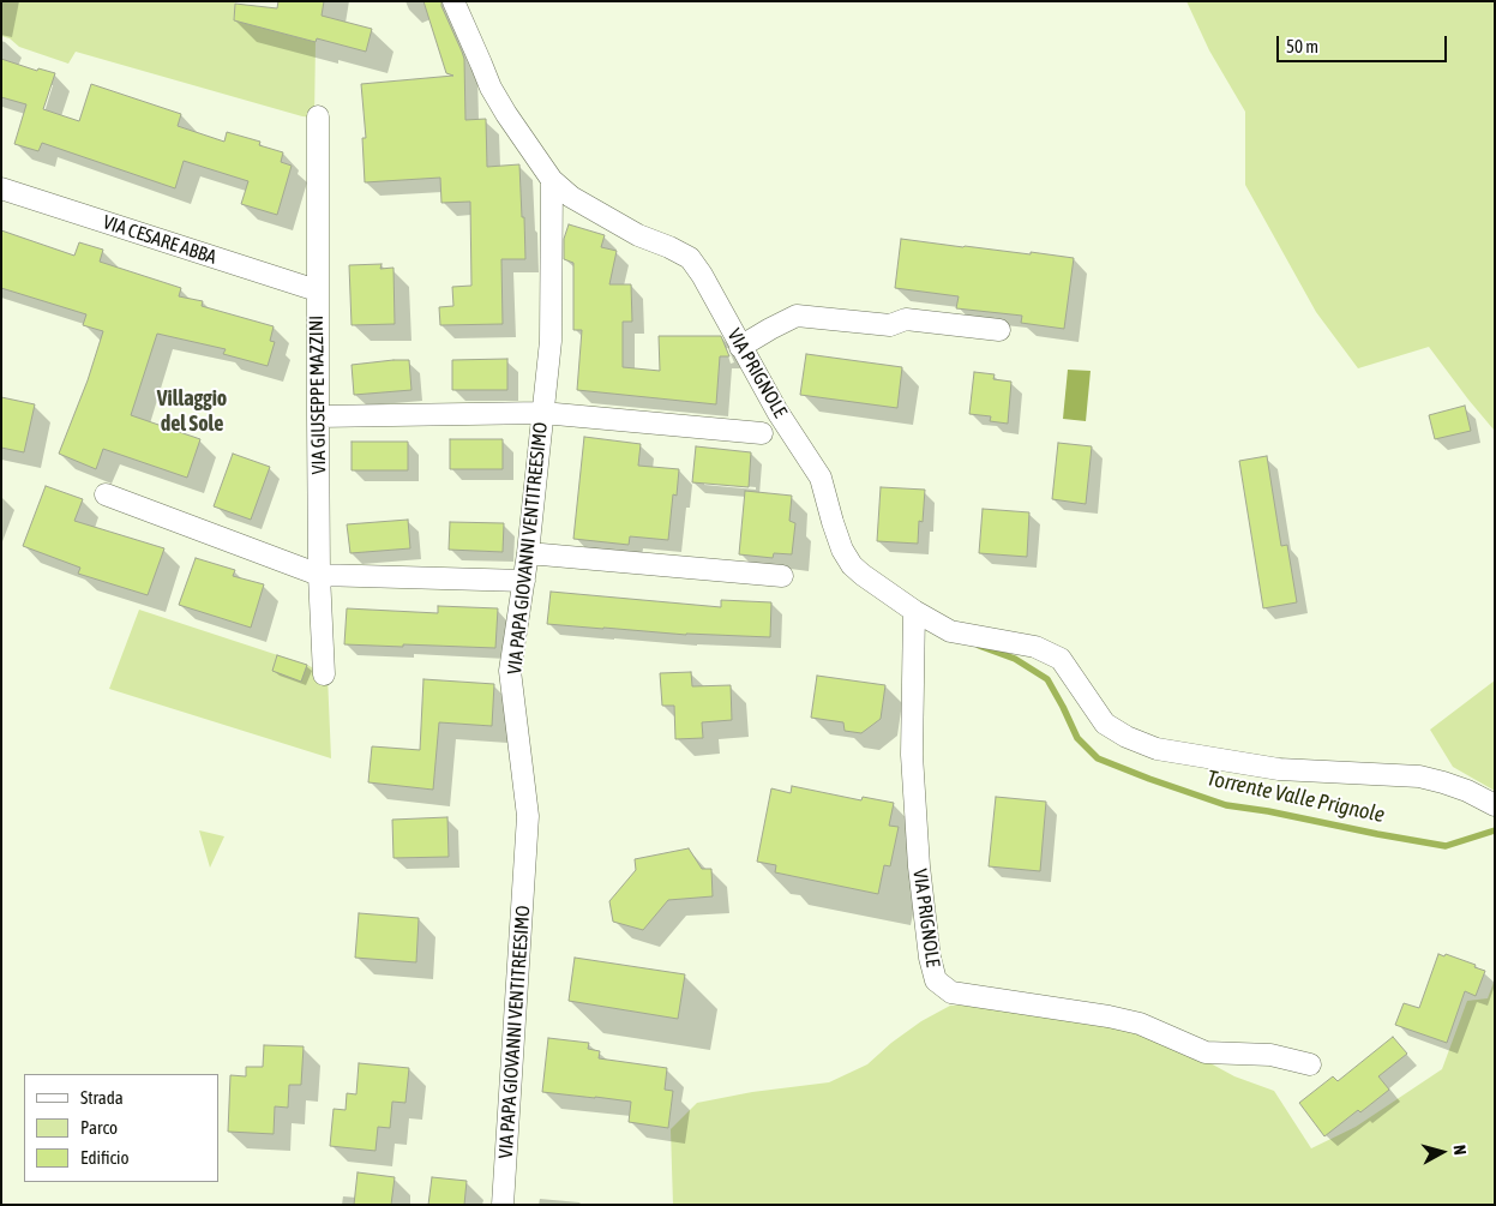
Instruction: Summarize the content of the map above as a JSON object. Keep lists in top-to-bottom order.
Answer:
{
  "streets": {
    "street": [
      "VIA CESARE ABBA",
      "VIA PRIGNOLE",
      "VIA GIUSEPPE MAZZINI",
      "VIA PAPA GIOVANNI VENTITREESIMO"
    ]
  },
  "crossings": [
    ["VIA CESARE ABBA", "VIA GIUSEPPE MAZZINI"],
    ["VIA PRIGNOLE", "VIA PAPA GIOVANNI VENTITREESIMO"]
  ],
  "districts": ["Villaggio del Sole"],
  "water": ["Torrente Valle Prignole"],
  "legend": ["Strada", "Parco", "Edificio"],
  "scale_bar": "50 m",
  "north": "right"
}
